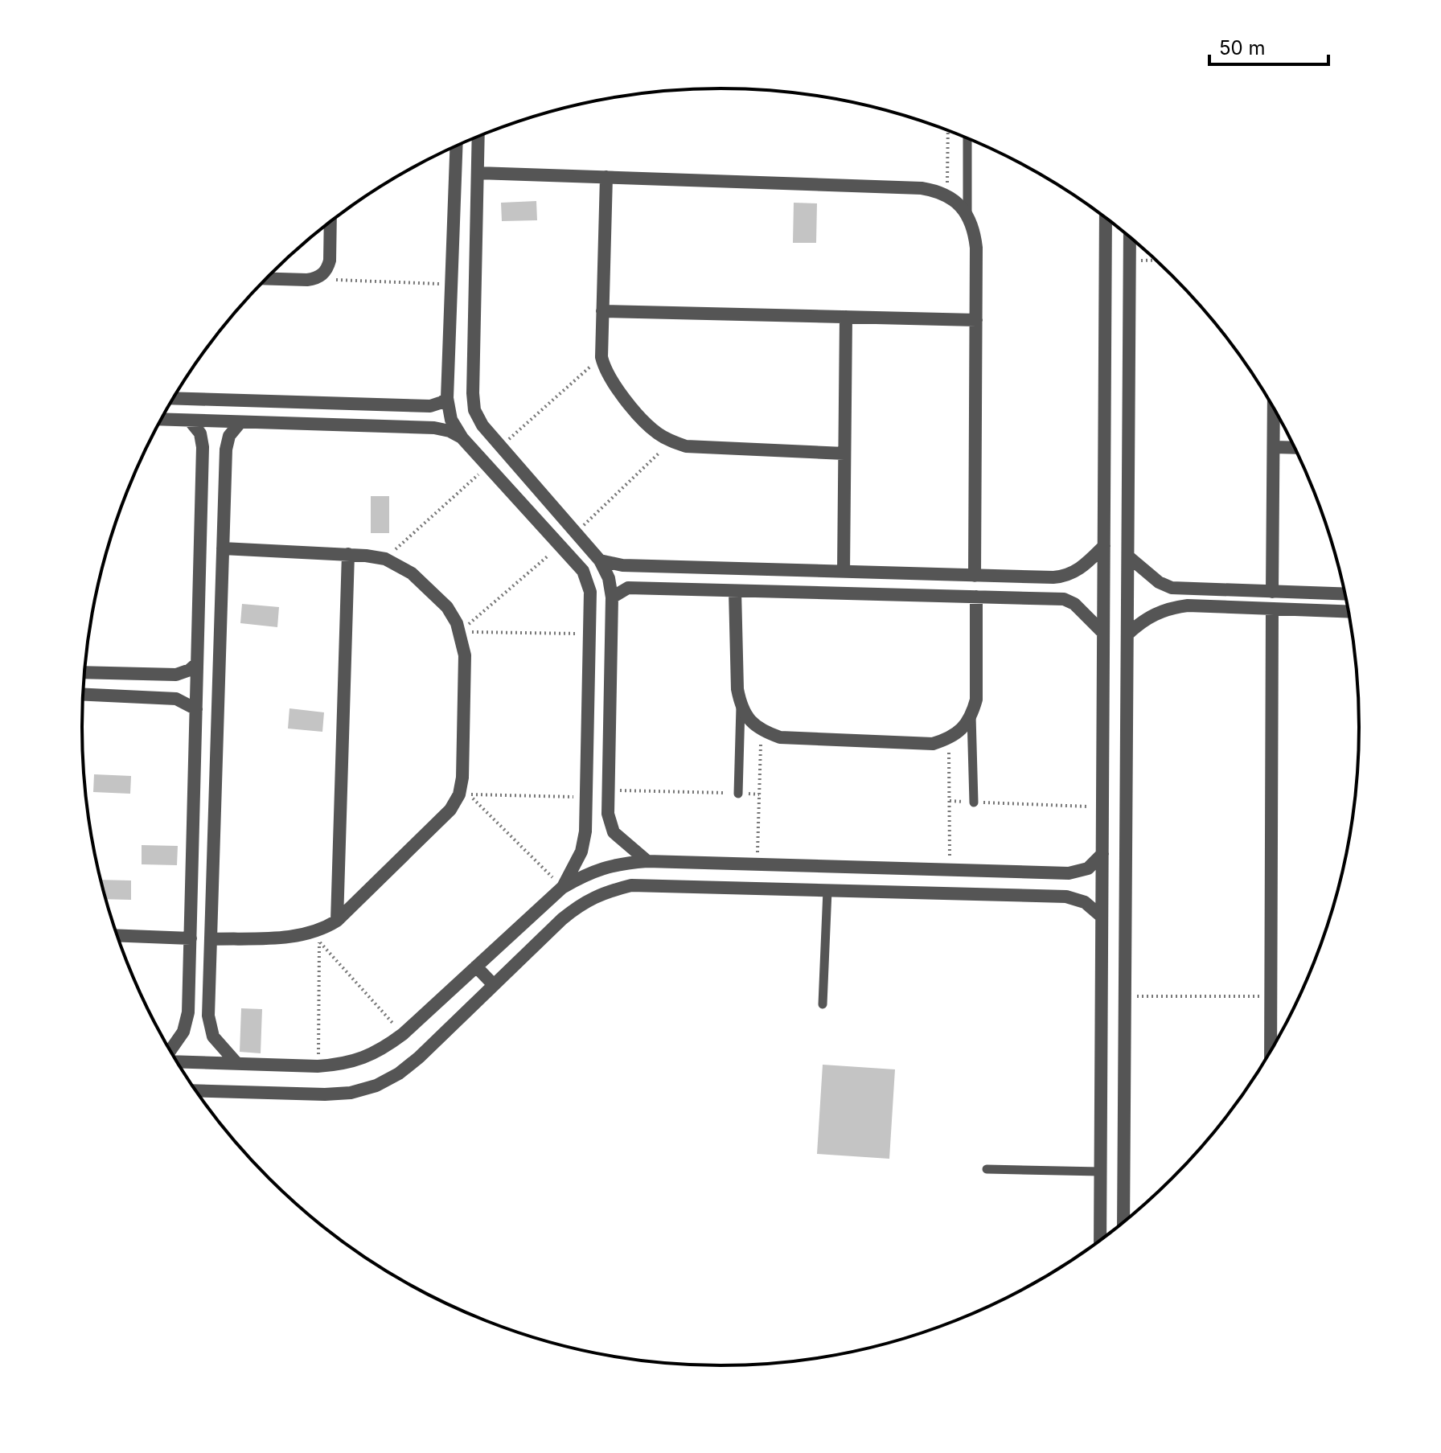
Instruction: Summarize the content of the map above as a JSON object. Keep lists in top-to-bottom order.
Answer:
{
  "scale_bar": "50 m"
}
